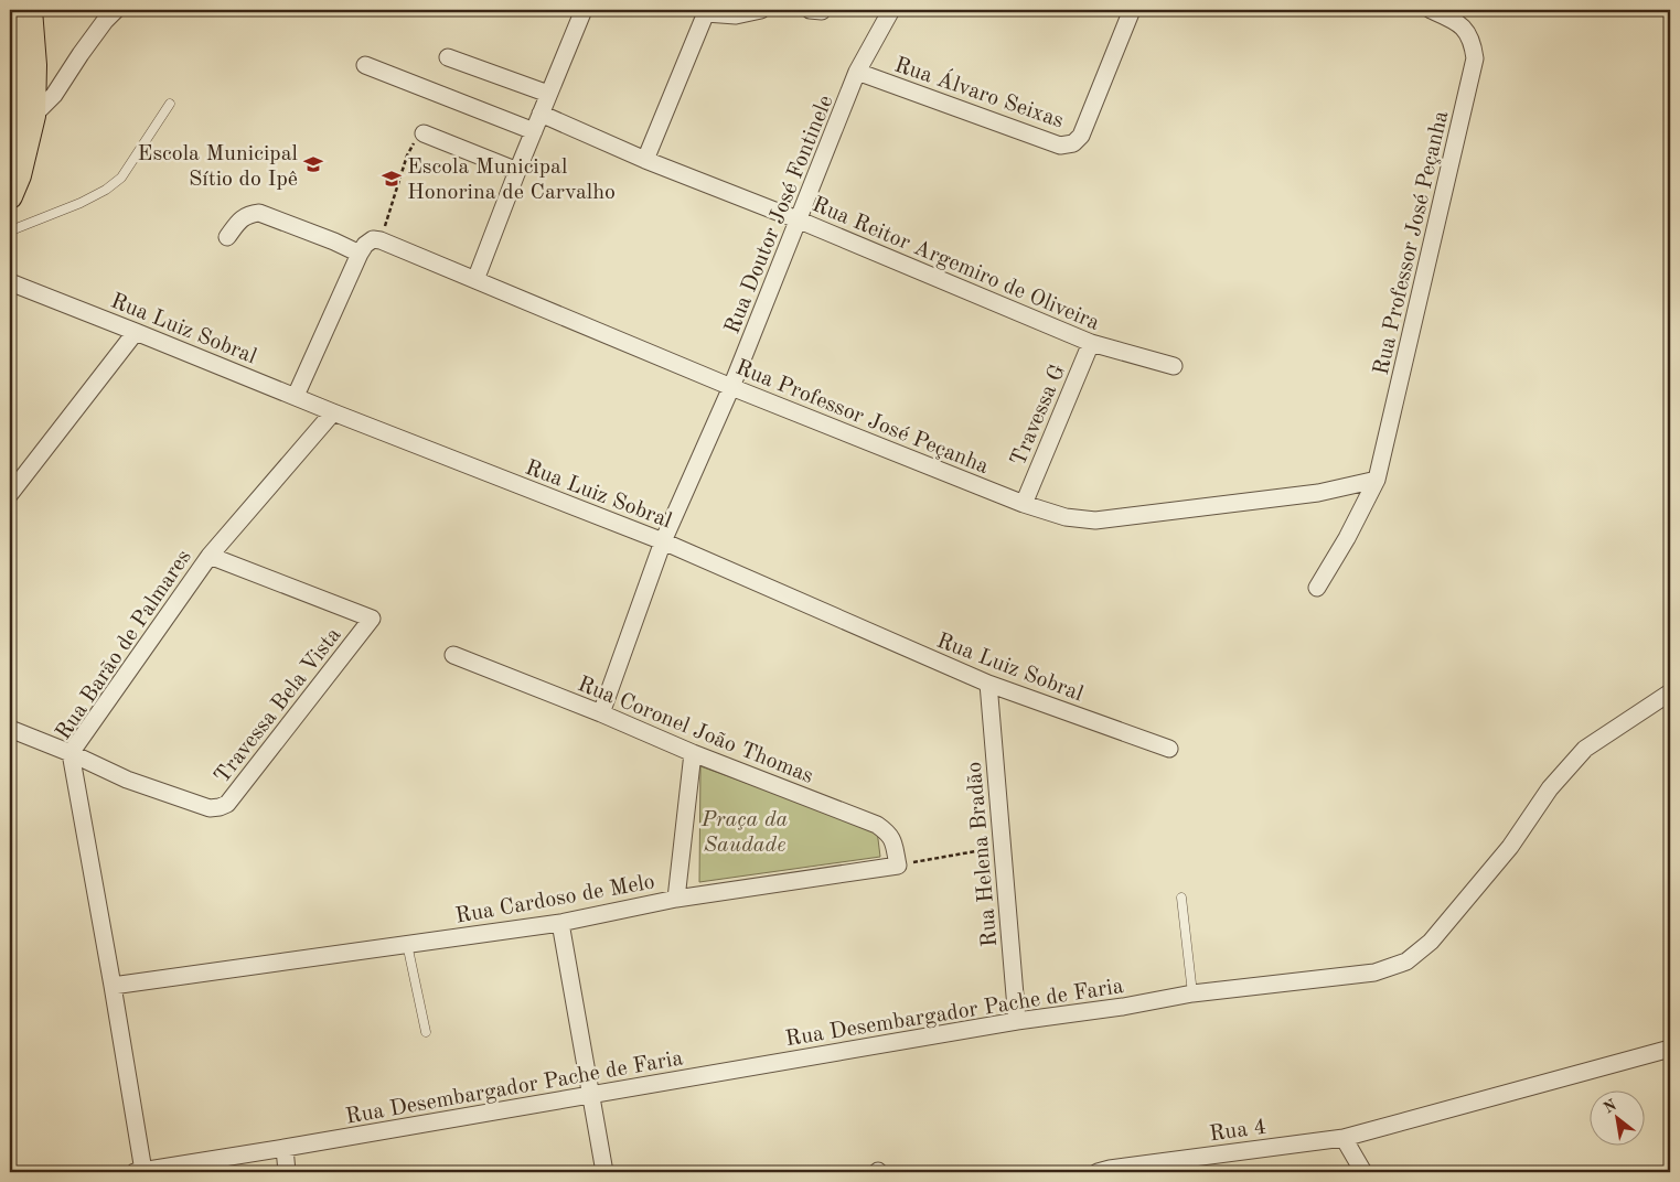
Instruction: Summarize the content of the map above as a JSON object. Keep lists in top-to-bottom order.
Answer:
{
  "streets": {
    "street": [
      "Rua Álvaro Seixas",
      "Rua Doutor José Fontinele",
      "Rua Professor José Peçanha",
      "Rua Reitor Argemiro de Oliveira",
      "Rua Luiz Sobral",
      "Travessa G",
      "Rua Barão de Palmares",
      "Travessa Bela Vista",
      "Rua Coronel João Thomas",
      "Rua Helena Bradão",
      "Rua Cardoso de Melo",
      "Rua Desembargador Pache de Faria",
      "Rua 4"
    ]
  },
  "crossings": [
    ["Rua Álvaro Seixas", "Rua Doutor José Fontinele"],
    ["Rua Doutor José Fontinele", "Rua Professor José Peçanha"],
    ["Rua Doutor José Fontinele", "Rua Reitor Argemiro de Oliveira"],
    ["Rua Doutor José Fontinele", "Rua Luiz Sobral"],
    ["Rua Doutor José Fontinele", "Rua Coronel João Thomas"],
    ["Rua Professor José Peçanha", "Travessa G"],
    ["Rua Reitor Argemiro de Oliveira", "Travessa G"],
    ["Rua Luiz Sobral", "Rua Barão de Palmares"],
    ["Rua Luiz Sobral", "Rua Helena Bradão"],
    ["Rua Barão de Palmares", "Travessa Bela Vista"],
    ["Rua Barão de Palmares", "Rua Cardoso de Melo"],
    ["Rua Barão de Palmares", "Rua Desembargador Pache de Faria"],
    ["Rua Coronel João Thomas", "Rua Cardoso de Melo"],
    ["Rua Helena Bradão", "Rua Desembargador Pache de Faria"]
  ],
  "parks": ["Praça da Saudade"],
  "places": {
    "school or university": ["Escola Municipal Sítio do Ipê", "Escola Municipal Honorina de Carvalho"]
  },
  "north": "top left"
}
